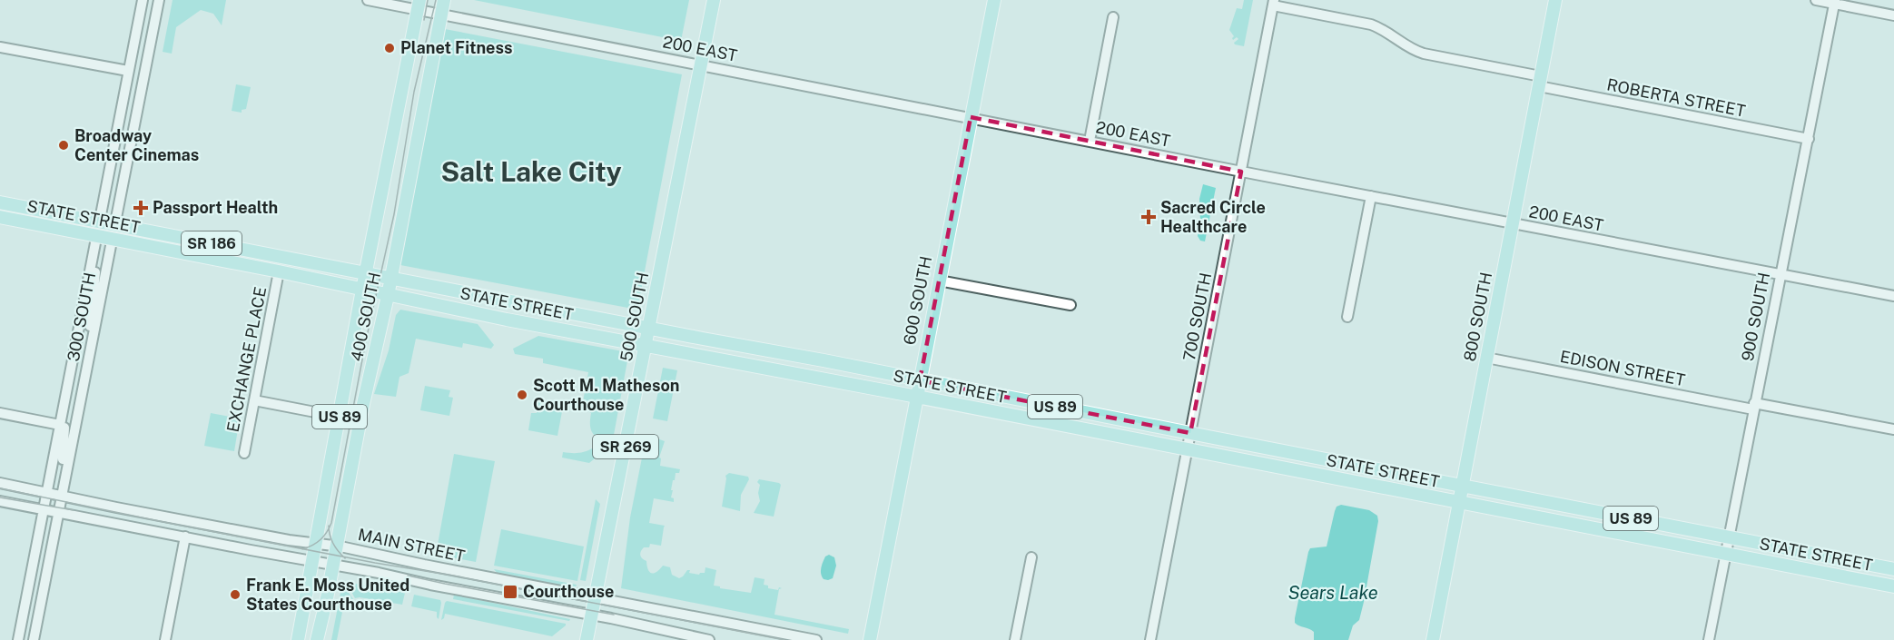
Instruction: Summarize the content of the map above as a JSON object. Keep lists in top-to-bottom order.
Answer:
{
  "streets": {
    "main road": [
      "STATE STREET",
      "SR 186",
      "600 SOUTH",
      "400 SOUTH",
      "500 SOUTH",
      "800 SOUTH",
      "US 89",
      "SR 269"
    ],
    "street": [
      "200 EAST",
      "ROBERTA STREET",
      "300 SOUTH",
      "700 SOUTH",
      "900 SOUTH",
      "EXCHANGE PLACE",
      "EDISON STREET",
      "MAIN STREET"
    ]
  },
  "crossings": [
    ["200 EAST", "600 SOUTH"],
    ["200 EAST", "400 SOUTH"],
    ["200 EAST", "500 SOUTH"],
    ["200 EAST", "700 SOUTH"],
    ["200 EAST", "800 SOUTH"],
    ["200 EAST", "900 SOUTH"],
    ["ROBERTA STREET", "700 SOUTH"],
    ["ROBERTA STREET", "800 SOUTH"],
    ["ROBERTA STREET", "900 SOUTH"],
    ["STATE STREET", "600 SOUTH"],
    ["STATE STREET", "300 SOUTH"],
    ["STATE STREET", "400 SOUTH"],
    ["STATE STREET", "500 SOUTH"],
    ["STATE STREET", "700 SOUTH"],
    ["STATE STREET", "800 SOUTH"],
    ["STATE STREET", "900 SOUTH"],
    ["STATE STREET", "EXCHANGE PLACE"],
    ["300 SOUTH", "MAIN STREET"],
    ["400 SOUTH", "MAIN STREET"],
    ["500 SOUTH", "MAIN STREET"],
    ["800 SOUTH", "EDISON STREET"],
    ["900 SOUTH", "EDISON STREET"]
  ],
  "districts": ["Salt Lake City"],
  "water": ["Sears Lake"],
  "places": {
    "other": [
      "Planet Fitness",
      "Broadway Center Cinemas",
      "Scott M. Matheson Courthouse",
      "Frank E. Moss United States Courthouse"
    ],
    "health": ["Passport Health", "Sacred Circle Healthcare"],
    "transit": ["Courthouse"]
  }
}
